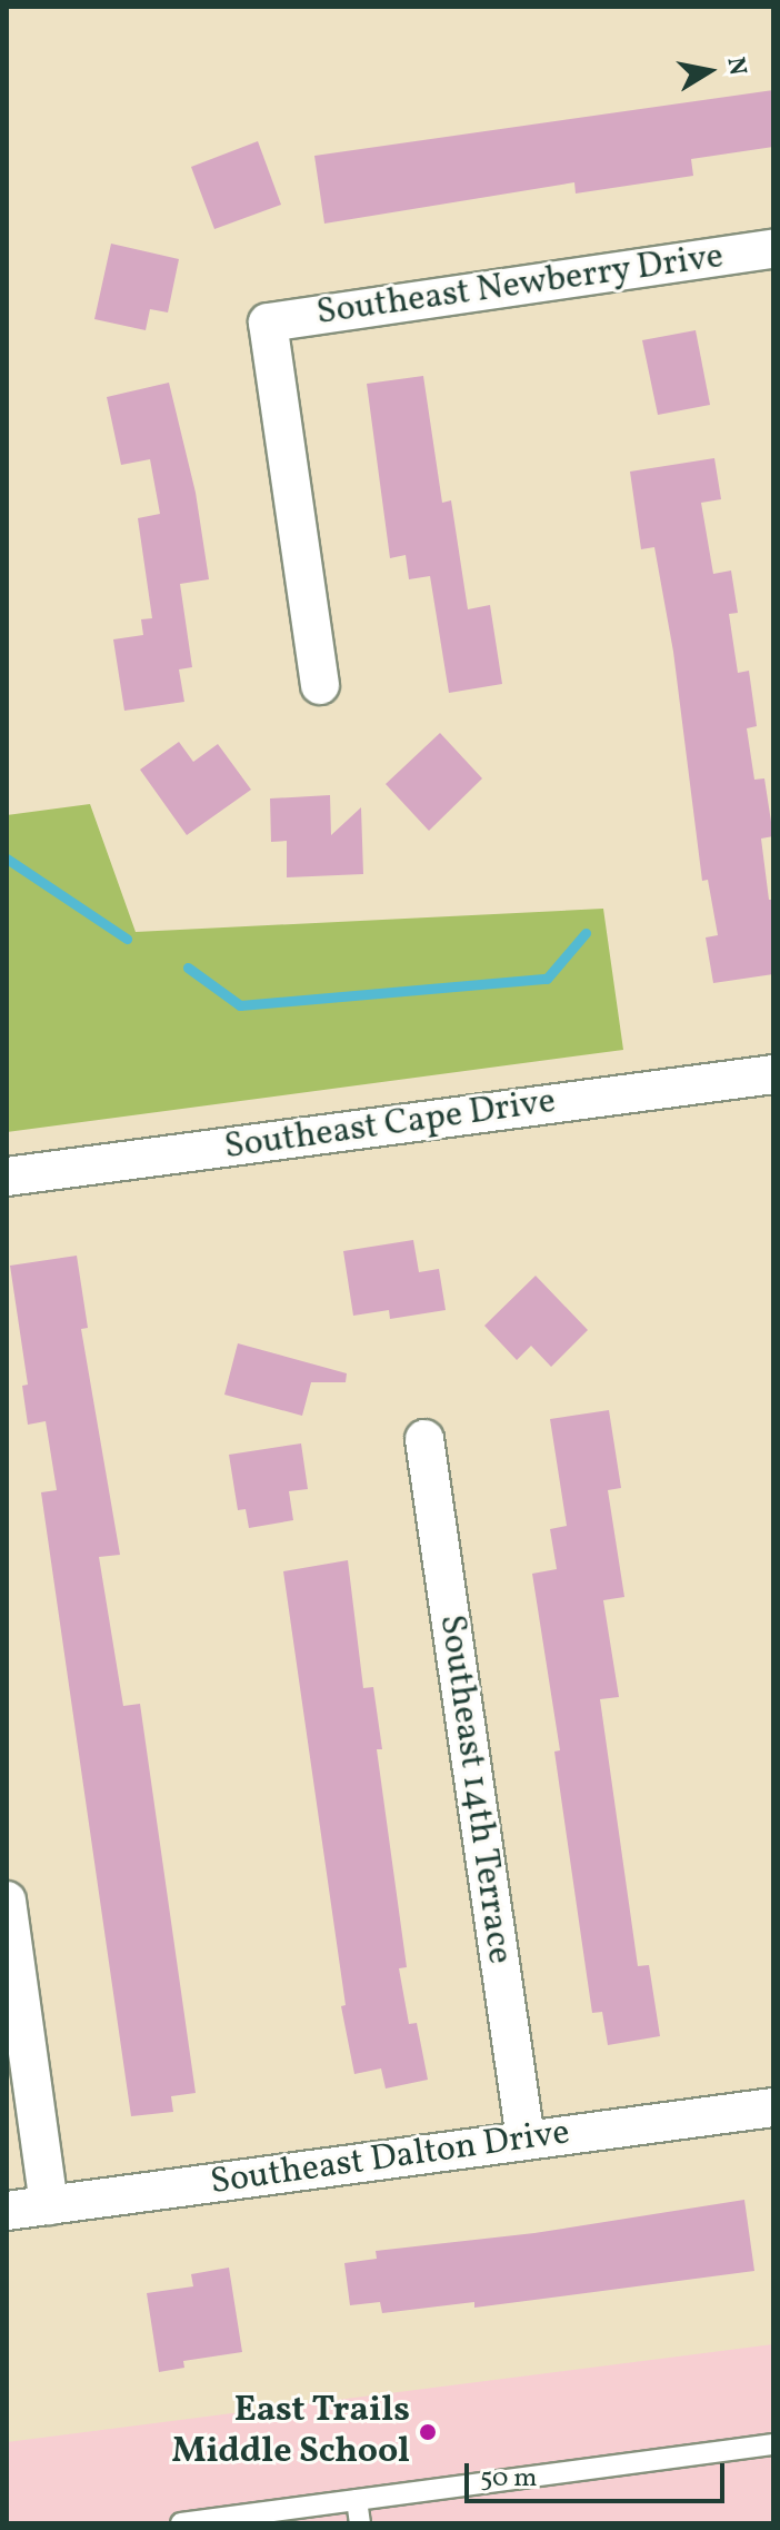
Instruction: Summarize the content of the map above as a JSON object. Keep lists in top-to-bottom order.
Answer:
{
  "streets": {
    "street": [
      "Southeast Newberry Drive",
      "Southeast Cape Drive",
      "Southeast 14th Terrace",
      "Southeast Dalton Drive"
    ]
  },
  "crossings": [
    ["Southeast 14th Terrace", "Southeast Dalton Drive"]
  ],
  "places": ["East Trails Middle School"],
  "scale_bar": "50 m",
  "north": "right"
}
